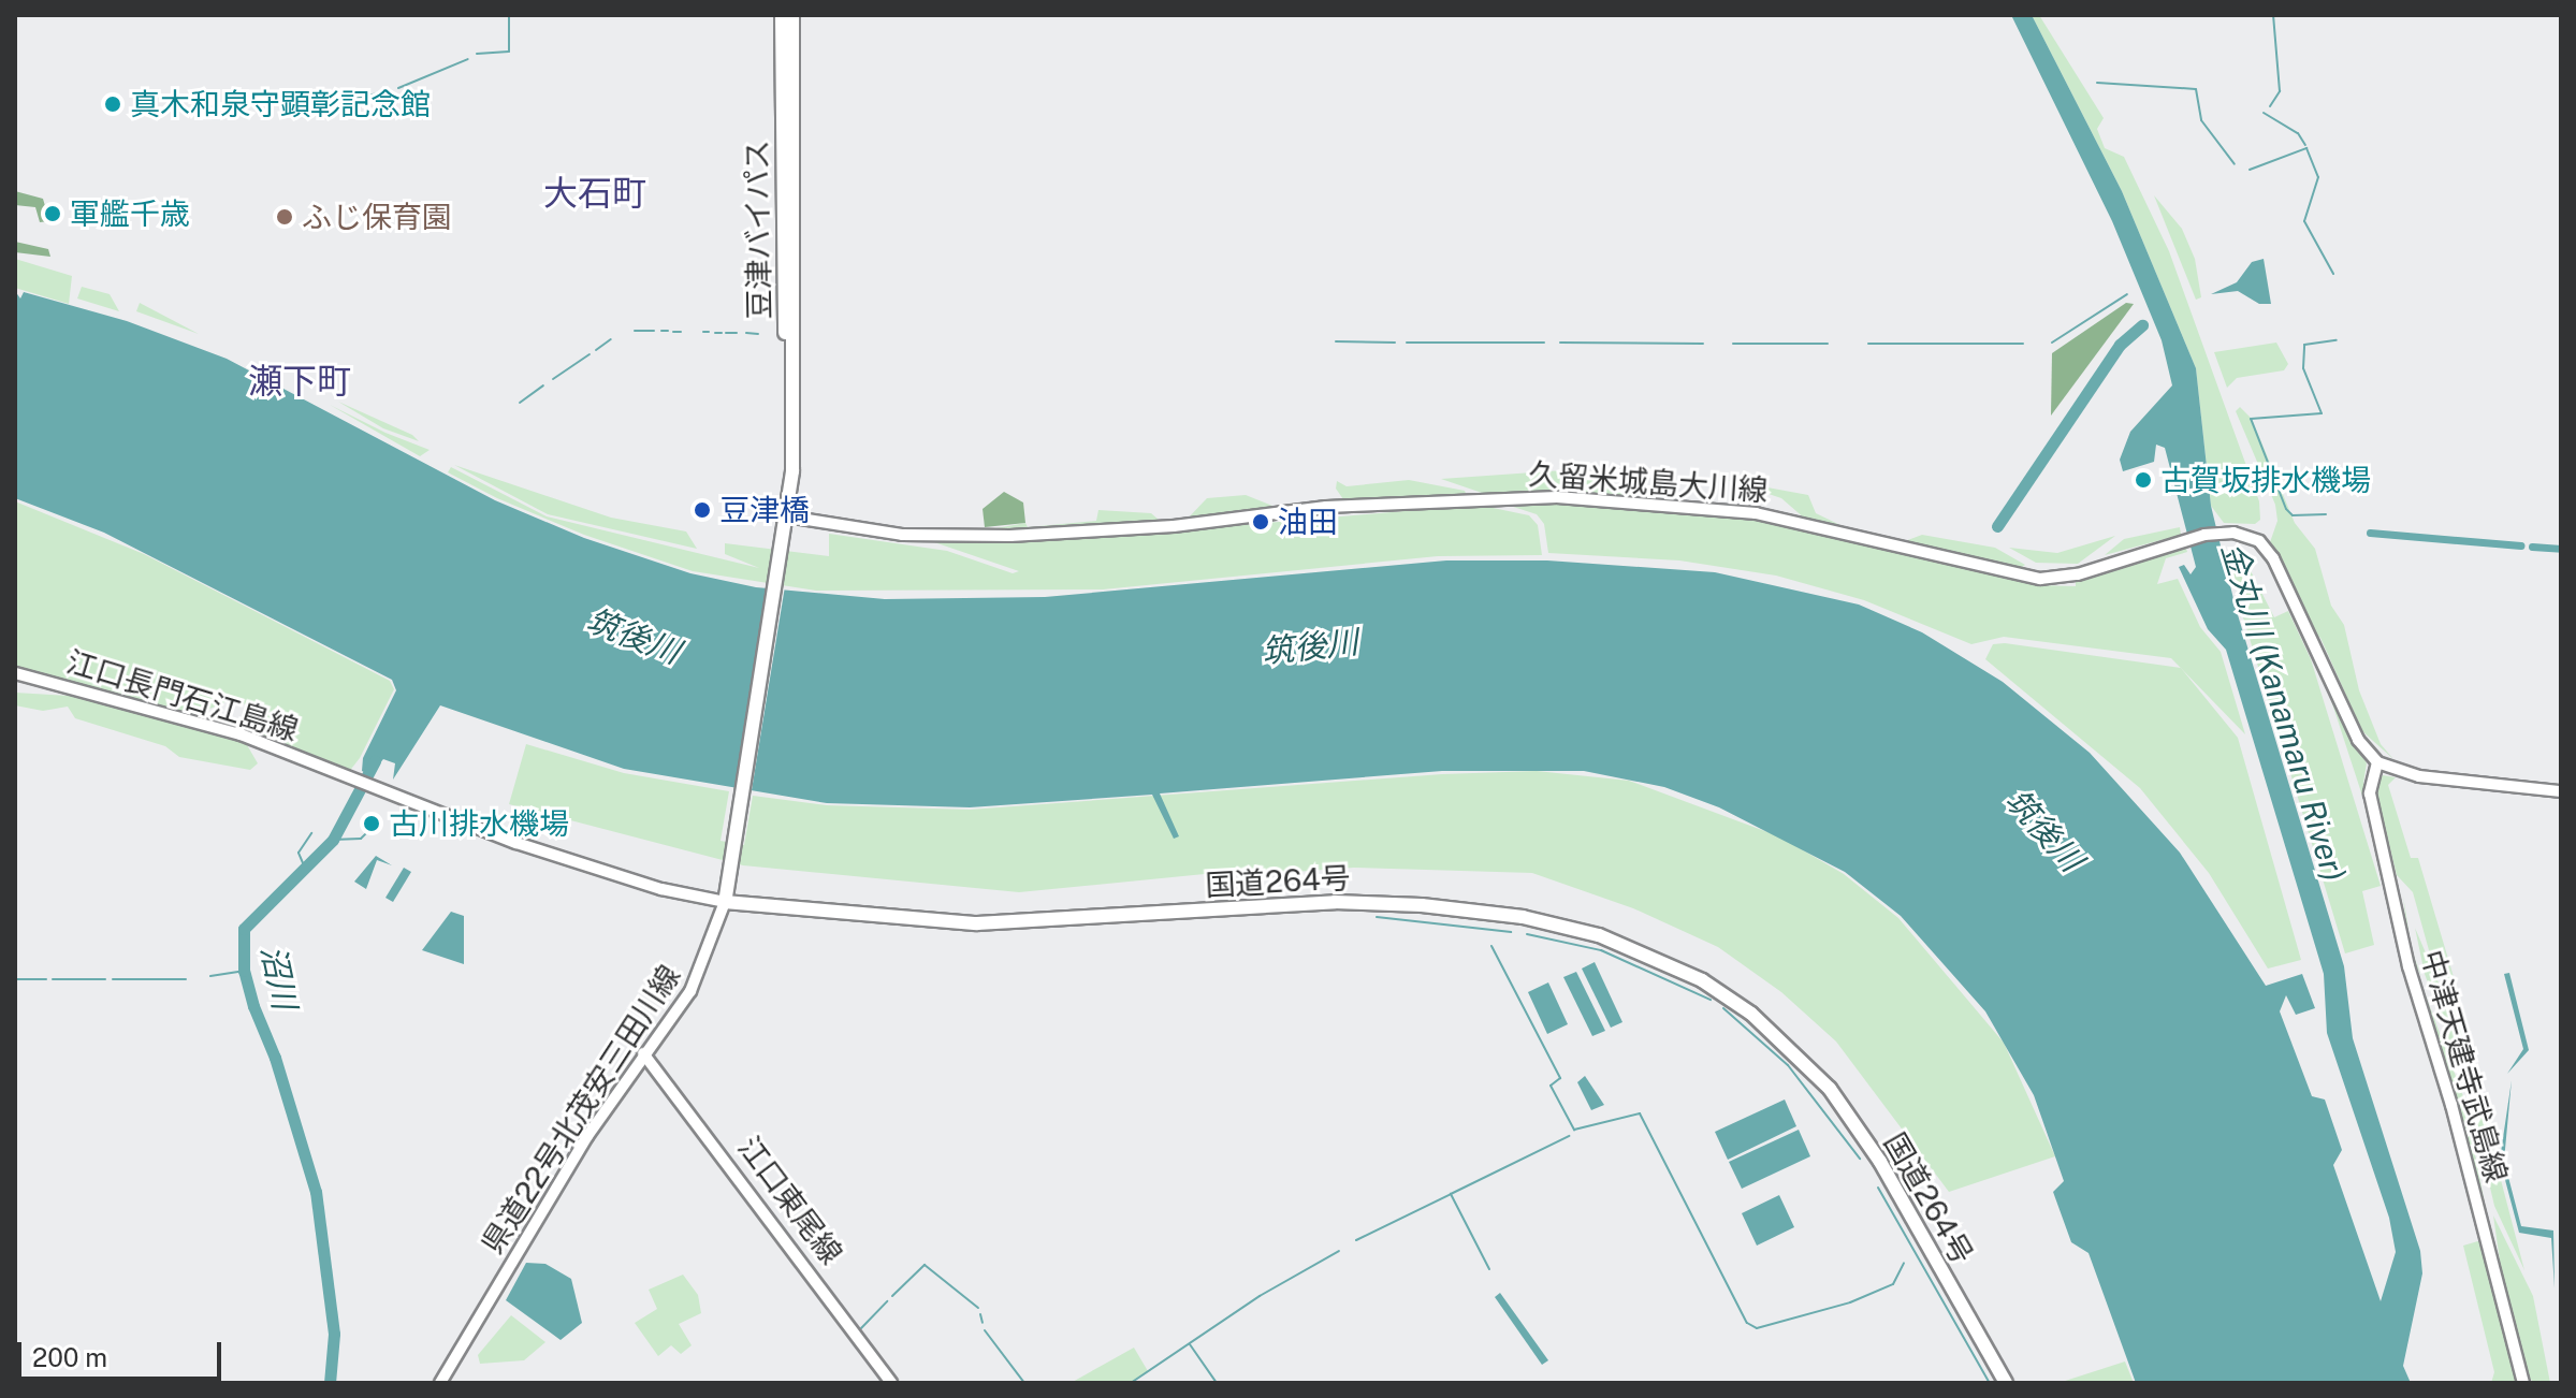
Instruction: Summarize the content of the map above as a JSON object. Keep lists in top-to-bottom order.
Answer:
{
  "streets": {
    "highway": ["豆津バイパス", "国道264号"],
    "main road": [
      "久留米城島大川線",
      "江口長門石江島線",
      "中津天建寺武島線",
      "県道22号北茂安三田川線",
      "江口東尾線"
    ]
  },
  "crossings": [
    ["豆津バイパス", "久留米城島大川線"],
    ["久留米城島大川線", "中津天建寺武島線"],
    ["江口長門石江島線", "国道264号"],
    ["江口長門石江島線", "県道22号北茂安三田川線"],
    ["国道264号", "県道22号北茂安三田川線"],
    ["県道22号北茂安三田川線", "江口東尾線"]
  ],
  "districts": ["大石町", "瀬下町"],
  "water": ["筑後川", "金丸川 (Kanamaru River)", "沼川"],
  "places": [
    "真木和泉守顕彰記念館",
    "軍艦千歳",
    "ふじ保育園",
    "古賀坂排水機場",
    "豆津橋",
    "油田",
    "古川排水機場"
  ],
  "scale_bar": "200 m"
}
